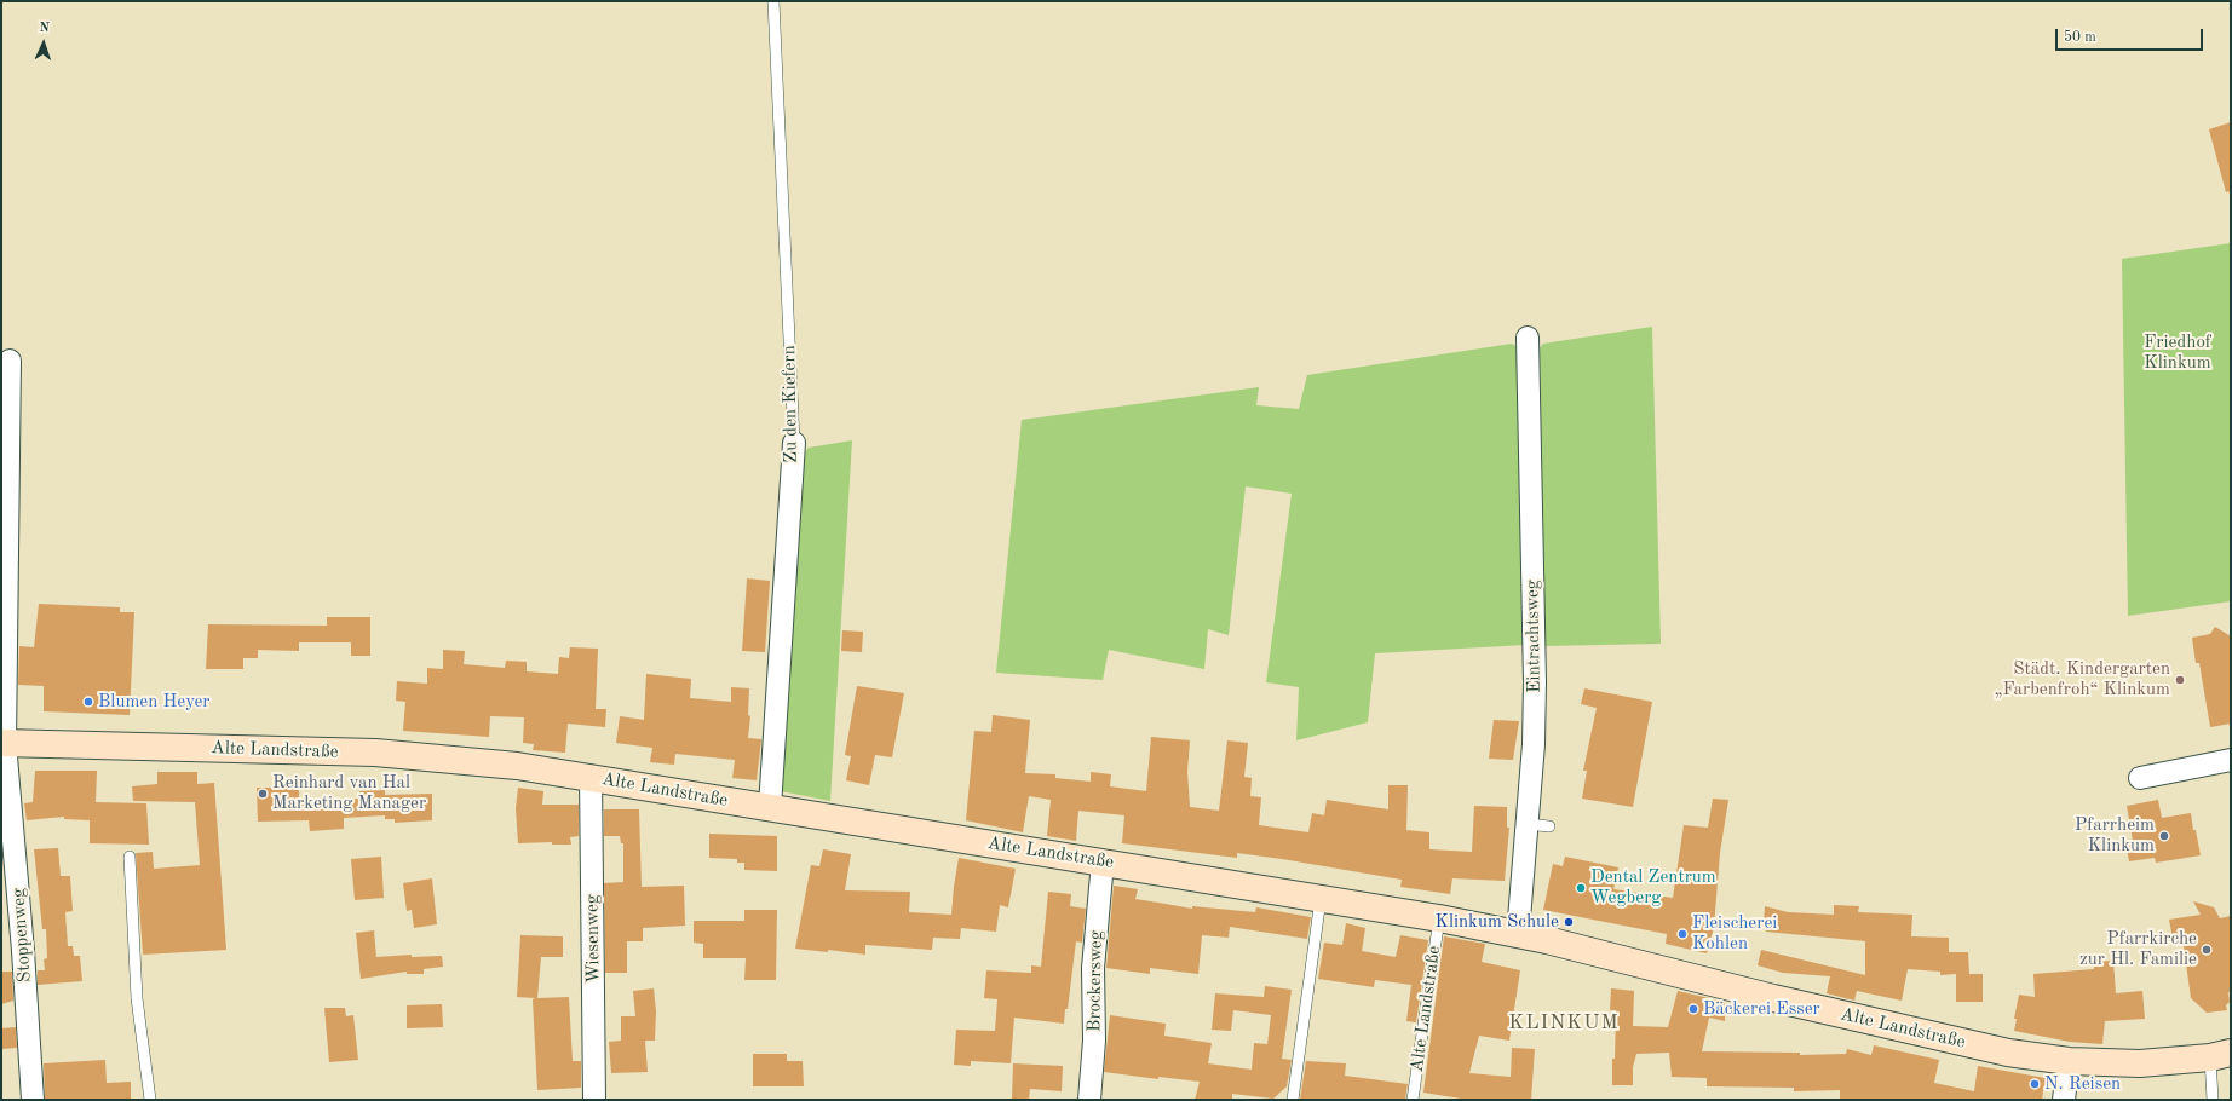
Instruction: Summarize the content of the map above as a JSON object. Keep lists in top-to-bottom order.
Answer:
{
  "streets": {
    "main road": ["Alte Landstraße"],
    "street": [
      "Zu den Kiefern",
      "Eintrachtsweg",
      "Stoppenweg",
      "Wiesenweg",
      "Brockersweg"
    ]
  },
  "crossings": [
    ["Zu den Kiefern", "Alte Landstraße"],
    ["Eintrachtsweg", "Alte Landstraße"],
    ["Alte Landstraße", "Stoppenweg"],
    ["Alte Landstraße", "Wiesenweg"],
    ["Alte Landstraße", "Brockersweg"]
  ],
  "districts": ["KLINKUM"],
  "parks": ["Friedhof Klinkum"],
  "places": [
    "Städt. Kindergarten „Farbenfroh“ Klinkum",
    "Blumen Heyer",
    "Reinhard van Hal Marketing Manager",
    "Pfarrheim Klinkum",
    "Dental Zentrum Wegberg",
    "Klinkum Schule",
    "Fleischerei Kohlen",
    "Pfarrkirche zur Hl. Familie",
    "Bäckerei Esser",
    "N. Reisen"
  ],
  "scale_bar": "50 m",
  "north": "top"
}
